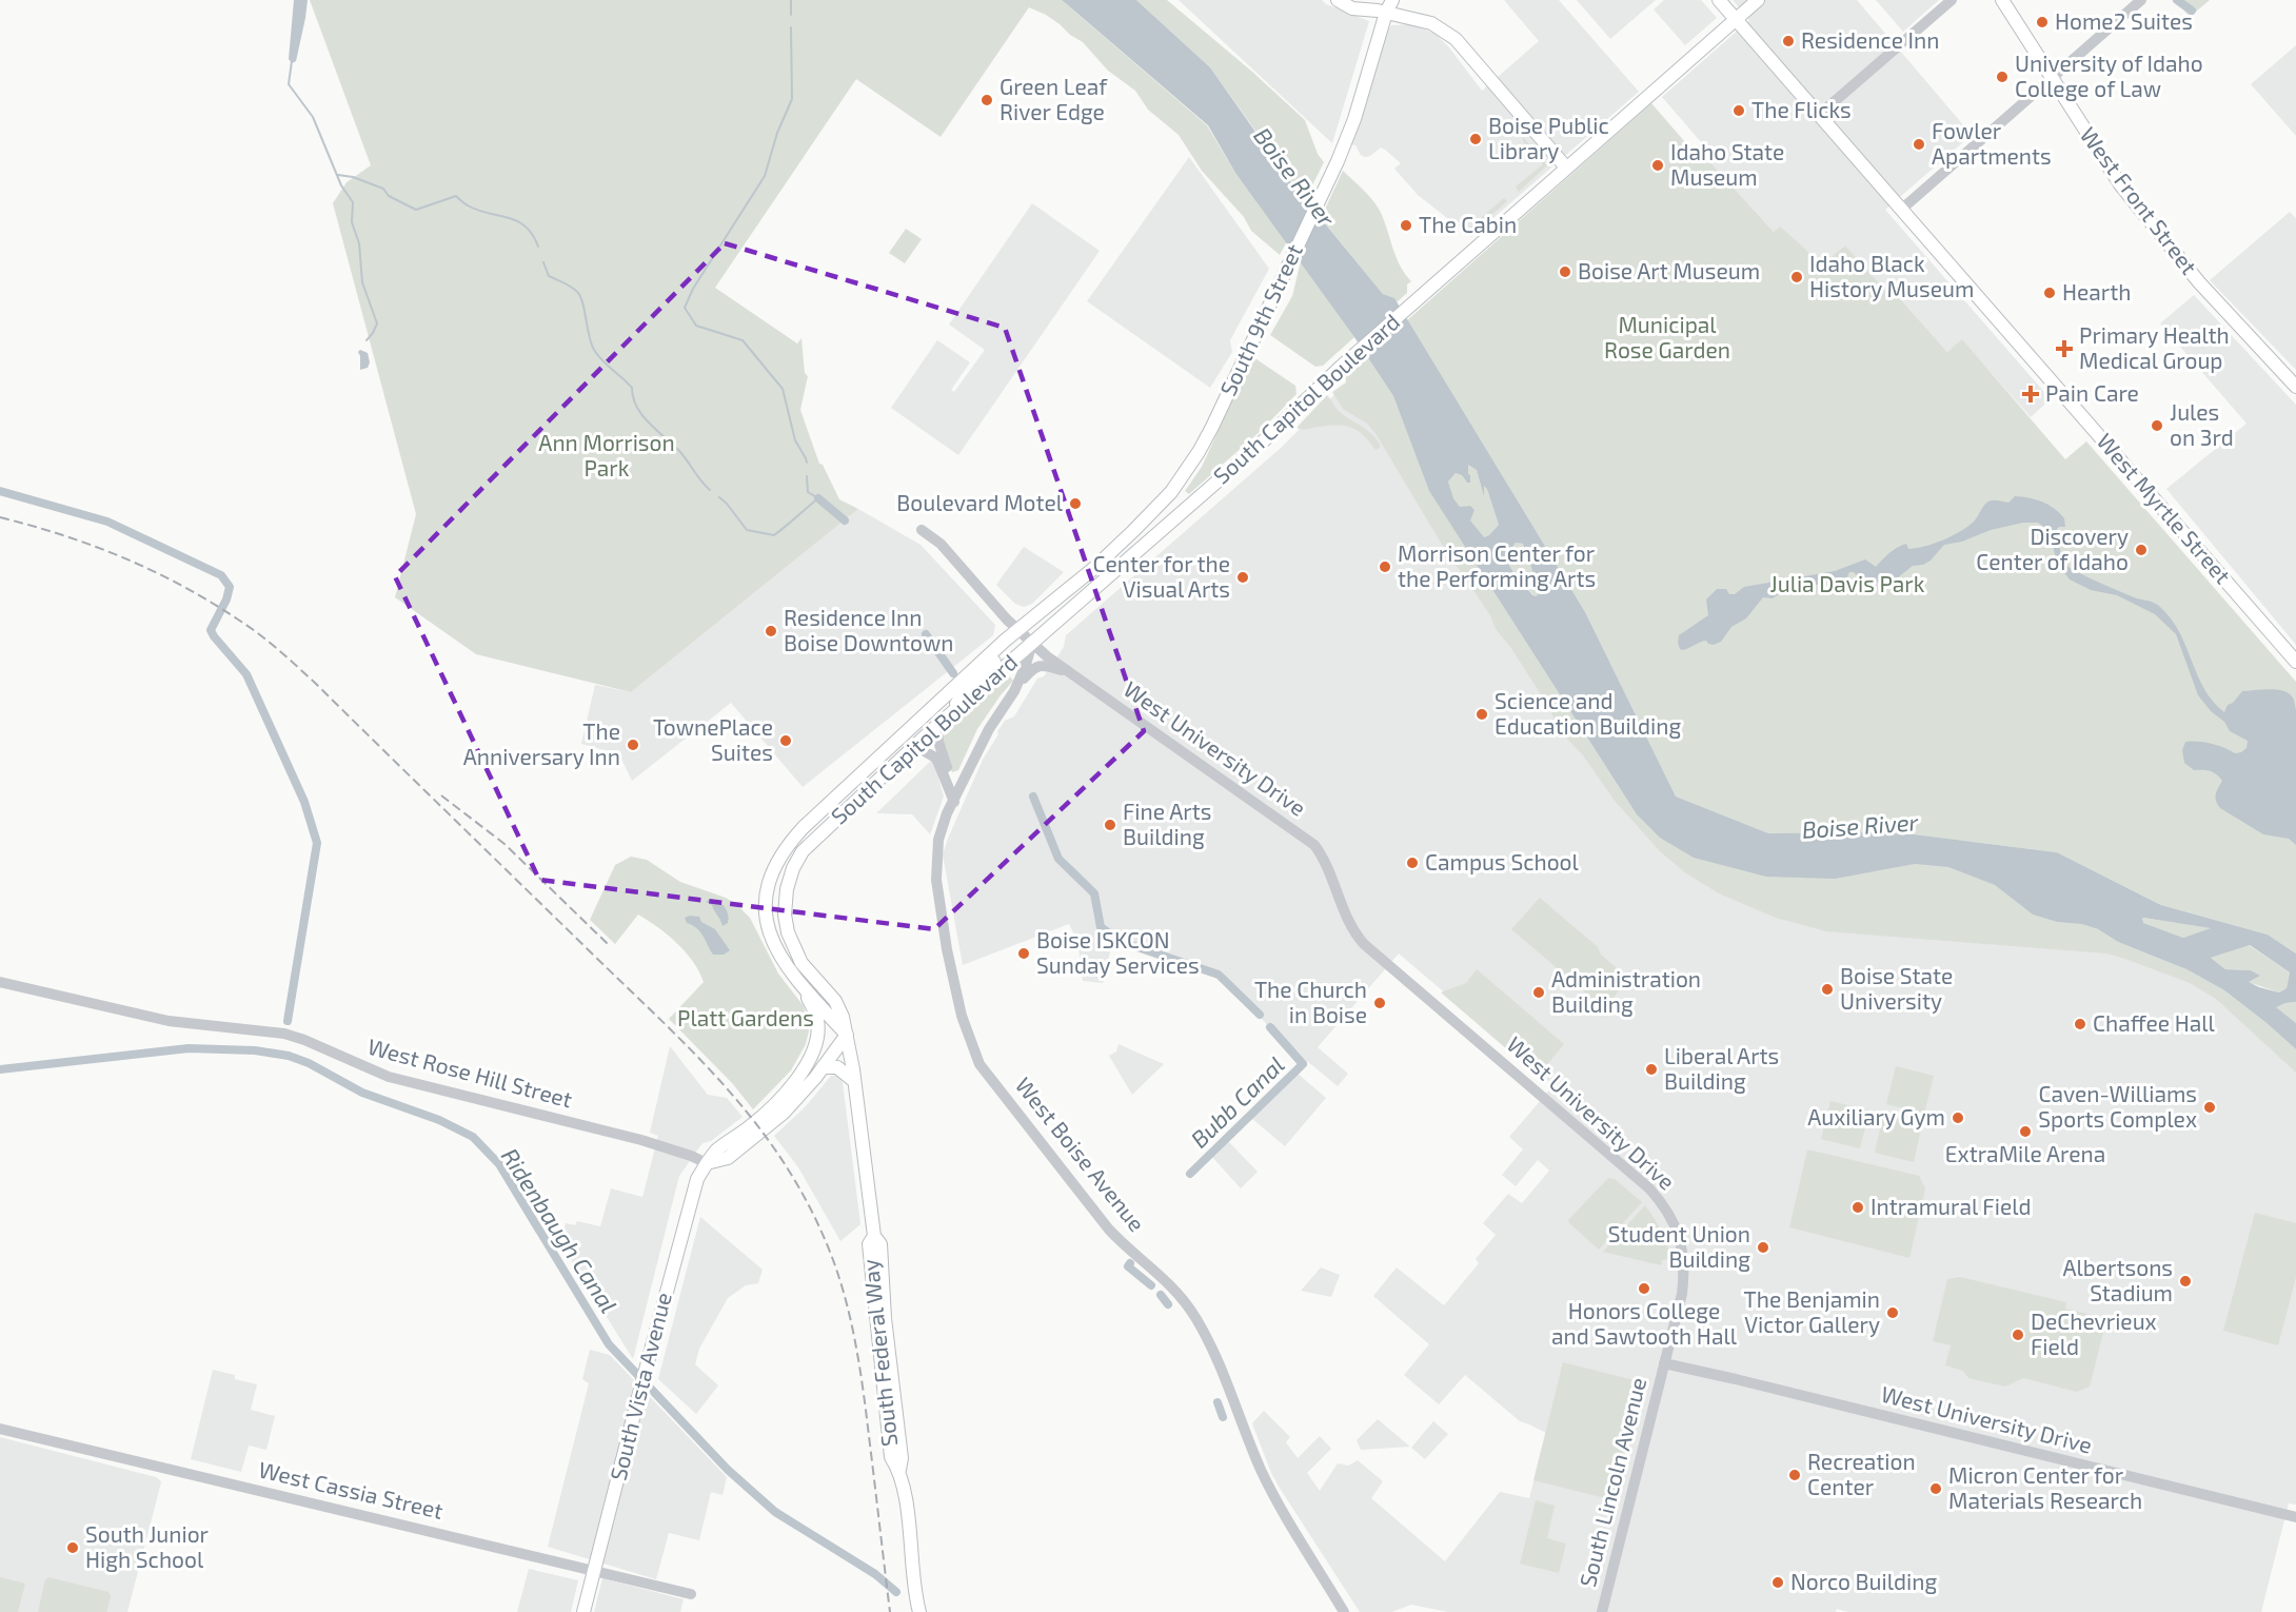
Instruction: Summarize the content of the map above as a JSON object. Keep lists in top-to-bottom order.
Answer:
{
  "streets": {
    "main road": [
      "West Front Street",
      "South 9th Street",
      "South Capitol Boulevard",
      "West Myrtle Street",
      "South Federal Way",
      "South Vista Avenue"
    ],
    "street": [
      "West University Drive",
      "West Rose Hill Street",
      "West Boise Avenue",
      "South Lincoln Avenue",
      "West Cassia Street"
    ]
  },
  "crossings": [
    ["South 9th Street", "South Capitol Boulevard"],
    ["South Capitol Boulevard", "West Myrtle Street"],
    ["South Capitol Boulevard", "West University Drive"],
    ["South Capitol Boulevard", "West Boise Avenue"],
    ["South Capitol Boulevard", "South Federal Way"],
    ["South Capitol Boulevard", "South Vista Avenue"],
    ["West University Drive", "West Boise Avenue"],
    ["West University Drive", "South Lincoln Avenue"],
    ["West Rose Hill Street", "South Vista Avenue"],
    ["South Vista Avenue", "West Cassia Street"]
  ],
  "water": ["Boise River", "Bubb Canal", "Ridenbaugh Canal"],
  "parks": [
    "Municipal Rose Garden",
    "Ann Morrison Park",
    "Julia Davis Park",
    "Platt Gardens"
  ],
  "places": {
    "other": [
      "Home2 Suites",
      "Residence Inn",
      "University of Idaho College of Law",
      "Green Leaf River Edge",
      "The Flicks",
      "Boise Public Library",
      "Fowler Apartments",
      "Idaho State Museum",
      "The Cabin",
      "Boise Art Museum",
      "Idaho Black History Museum",
      "Hearth",
      "Jules on 3rd",
      "Boulevard Motel",
      "Discovery Center of Idaho",
      "Morrison Center for the Performing Arts",
      "Center for the Visual Arts",
      "Residence Inn Boise Downtown",
      "Science and Education Building",
      "TownePlace Suites",
      "The Anniversary Inn",
      "Fine Arts Building",
      "Campus School",
      "Boise ISKCON Sunday Services",
      "Boise State University",
      "Administration Building",
      "The Church in Boise",
      "Chaffee Hall",
      "Liberal Arts Building",
      "Caven-Williams Sports Complex",
      "Auxiliary Gym",
      "ExtraMile Arena",
      "Intramural Field",
      "Student Union Building",
      "Albertsons Stadium",
      "Honors College and Sawtooth Hall",
      "The Benjamin Victor Gallery",
      "DeChevrieux Field",
      "Recreation Center",
      "Micron Center for Materials Research",
      "South Junior High School",
      "Norco Building"
    ],
    "health": ["Primary Health Medical Group", "Pain Care"]
  }
}
